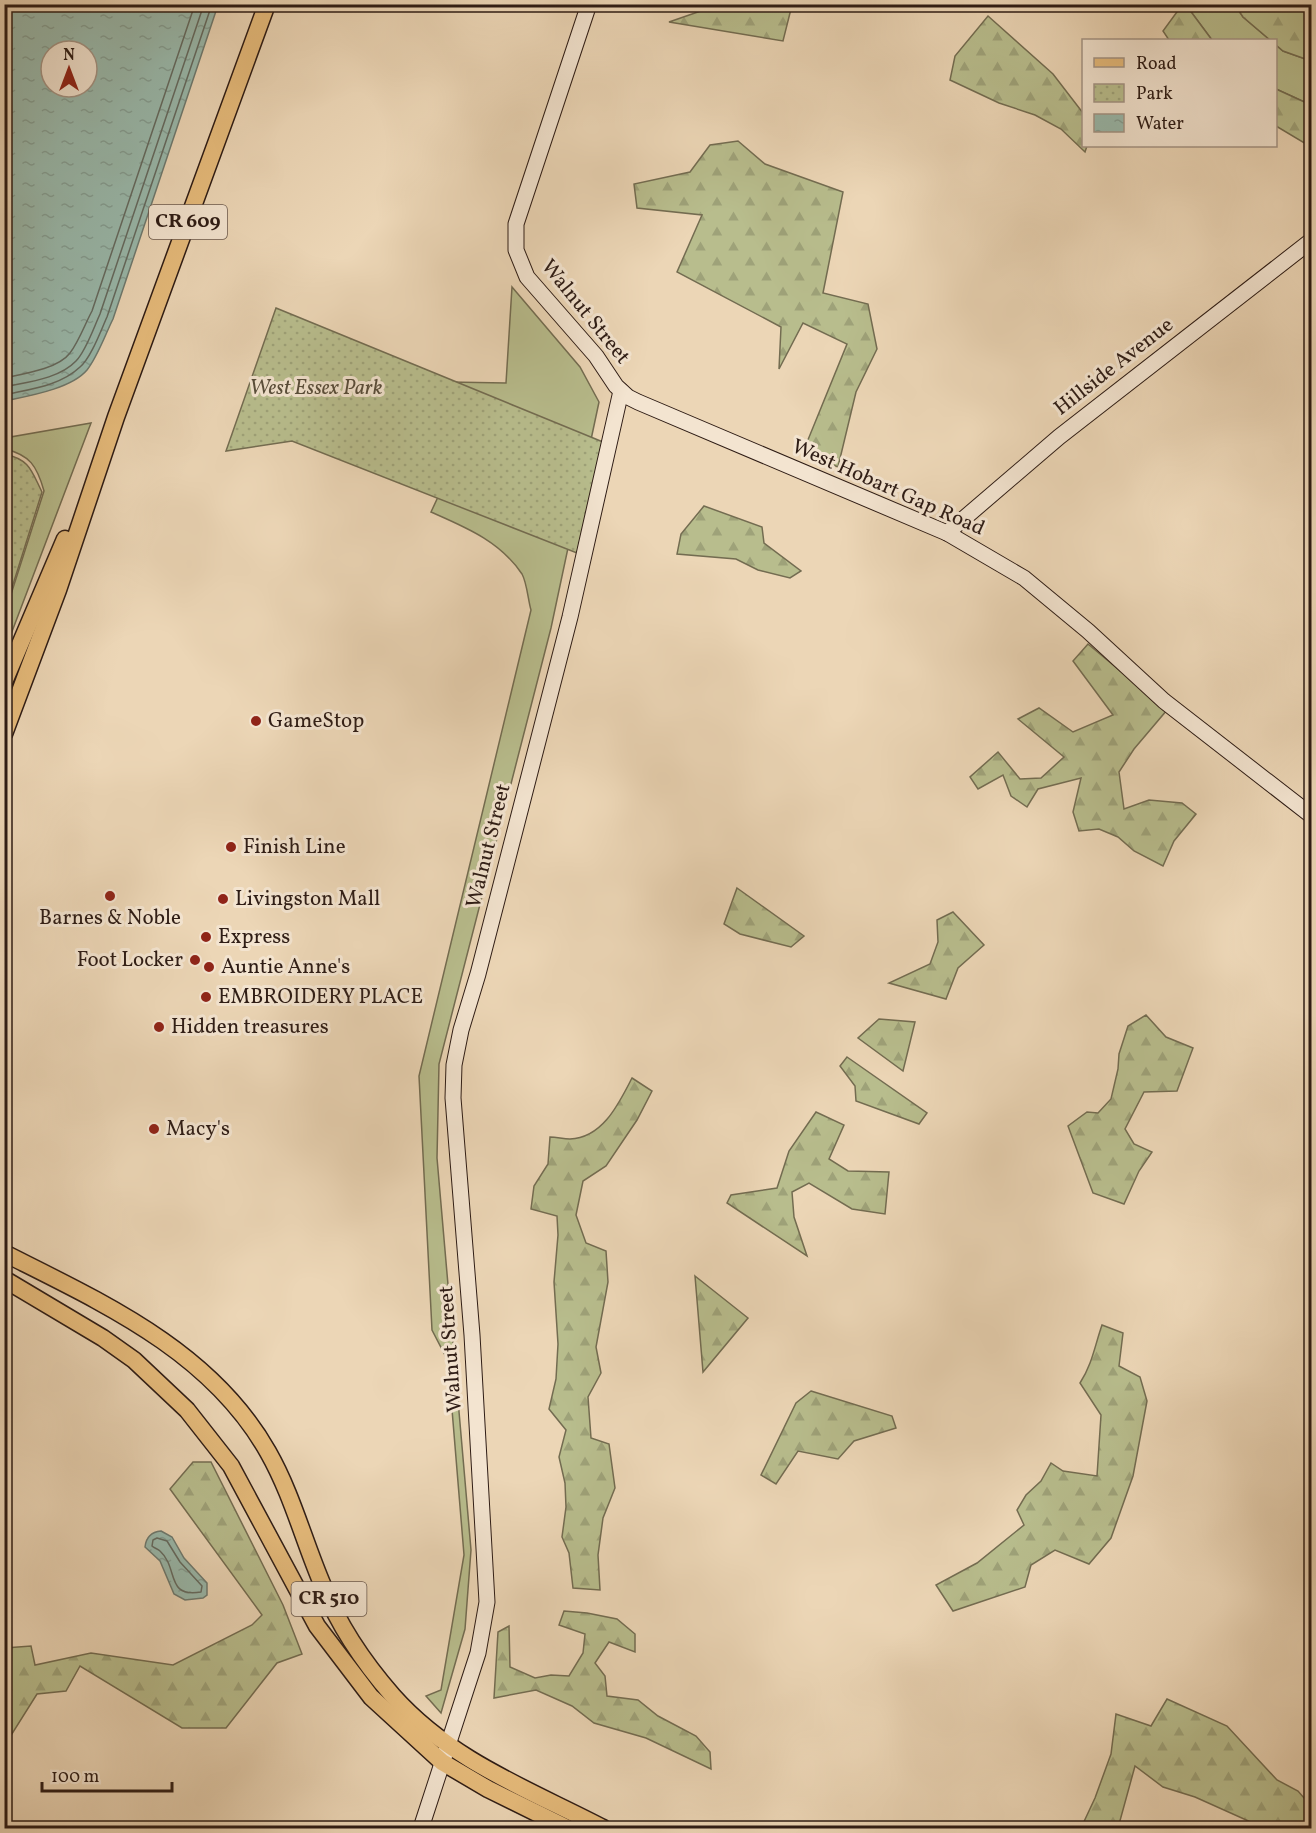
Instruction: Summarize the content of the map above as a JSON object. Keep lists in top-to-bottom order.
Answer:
{
  "streets": {
    "main road": ["CR 609", "CR 510"],
    "street": ["Walnut Street", "Hillside Avenue", "West Hobart Gap Road"]
  },
  "crossings": [
    ["Walnut Street", "West Hobart Gap Road"],
    ["Walnut Street", "CR 510"],
    ["Hillside Avenue", "West Hobart Gap Road"]
  ],
  "parks": ["West Essex Park"],
  "places": [
    "GameStop",
    "Finish Line",
    "Barnes & Noble",
    "Livingston Mall",
    "Express",
    "Foot Locker",
    "Auntie Anne's",
    "EMBROIDERY PLACE",
    "Hidden treasures",
    "Macy's"
  ],
  "legend": ["Road", "Park", "Water"],
  "scale_bar": "100 m",
  "north": "top"
}
